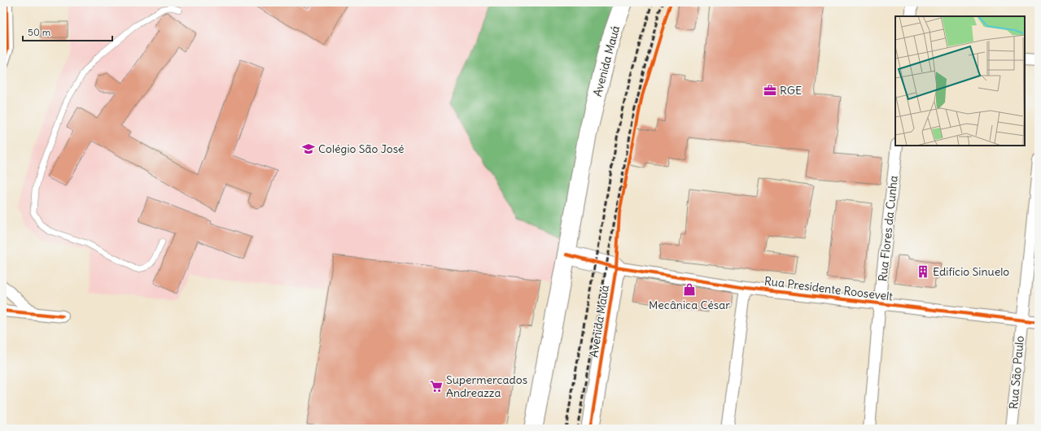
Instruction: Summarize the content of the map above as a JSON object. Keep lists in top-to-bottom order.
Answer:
{
  "streets": {
    "main road": ["Avenida Mauá"],
    "street": ["Rua Flores da Cunha", "Rua Presidente Roosevelt", "Rua São Paulo"]
  },
  "crossings": [
    ["Avenida Mauá", "Rua Presidente Roosevelt"],
    ["Rua Flores da Cunha", "Rua Presidente Roosevelt"],
    ["Rua Presidente Roosevelt", "Rua São Paulo"]
  ],
  "places": {
    "office": ["RGE"],
    "school or university": ["Colégio São José"],
    "building": ["Edifício Sinuelo"],
    "shop": ["Mecânica César"],
    "supermarket": ["Supermercados Andreazza"]
  },
  "scale_bar": "50 m"
}
